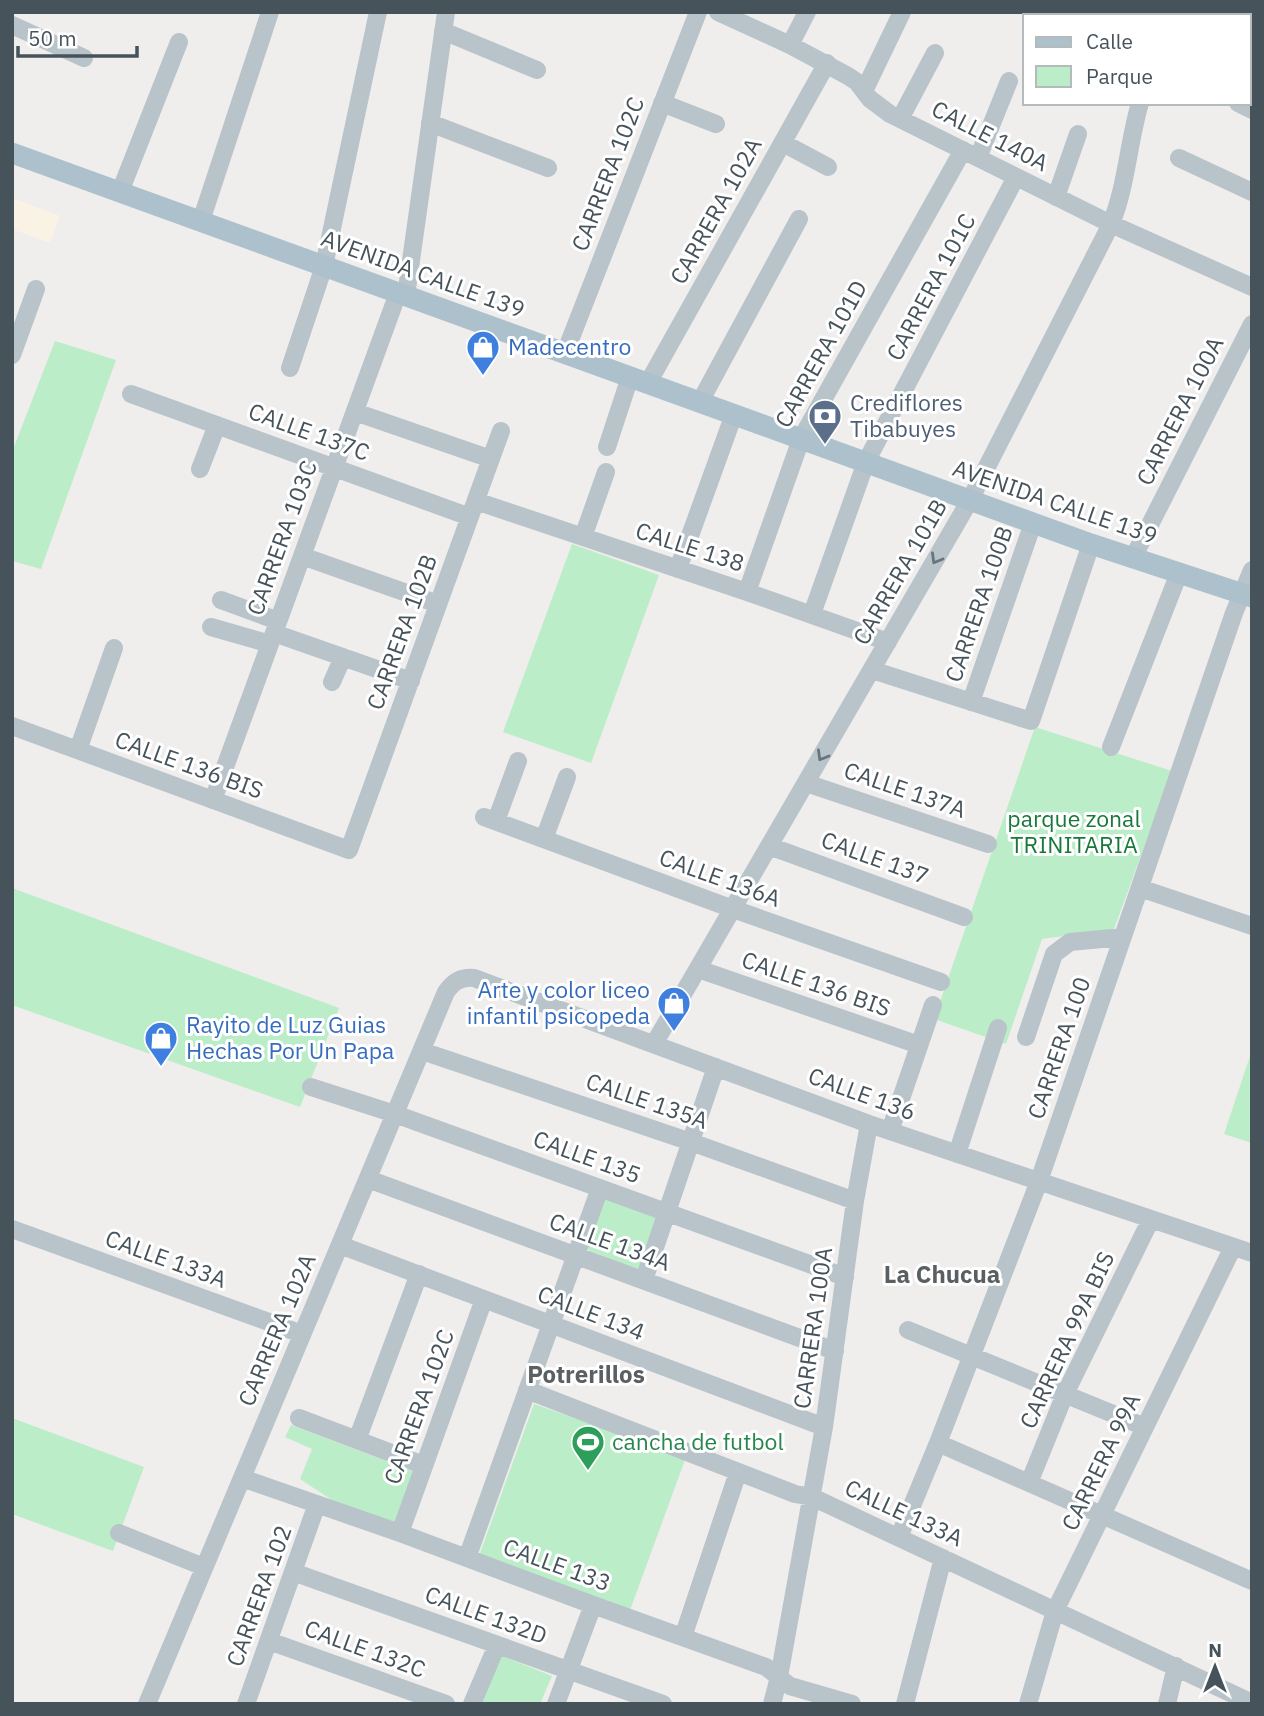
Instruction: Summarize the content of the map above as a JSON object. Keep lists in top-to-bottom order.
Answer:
{
  "streets": {
    "main road": ["AVENIDA CALLE 139"],
    "street": [
      "CALLE 140A",
      "CARRERA 102C",
      "CARRERA 102A",
      "CARRERA 101C",
      "CARRERA 101D",
      "CARRERA 100A",
      "CALLE 137C",
      "CARRERA 103C",
      "CALLE 138",
      "CARRERA 101B",
      "CARRERA 100B",
      "CARRERA 102B",
      "CALLE 136 BIS",
      "CALLE 137A",
      "CALLE 137",
      "CALLE 136A",
      "CARRERA 100",
      "CALLE 136",
      "CALLE 135A",
      "CALLE 135",
      "CALLE 134A",
      "CALLE 133A",
      "CALLE 134",
      "CARRERA 99A BIS",
      "CARRERA 99A",
      "CALLE 133",
      "CARRERA 102",
      "CALLE 132D",
      "CALLE 132C"
    ]
  },
  "crossings": [
    ["CALLE 140A", "CARRERA 102A"],
    ["CALLE 140A", "CARRERA 101C"],
    ["CALLE 140A", "CARRERA 101D"],
    ["CALLE 140A", "CARRERA 101B"],
    ["CARRERA 102C", "AVENIDA CALLE 139"],
    ["CARRERA 102C", "CALLE 134"],
    ["CARRERA 102C", "CALLE 133"],
    ["CARRERA 102A", "AVENIDA CALLE 139"],
    ["CARRERA 102A", "CALLE 136"],
    ["CARRERA 102A", "CALLE 135A"],
    ["CARRERA 102A", "CALLE 135"],
    ["CARRERA 102A", "CALLE 134A"],
    ["CARRERA 102A", "CALLE 133A"],
    ["CARRERA 102A", "CALLE 134"],
    ["CARRERA 102A", "CALLE 133"],
    ["AVENIDA CALLE 139", "CARRERA 101C"],
    ["AVENIDA CALLE 139", "CARRERA 101D"],
    ["AVENIDA CALLE 139", "CARRERA 100A"],
    ["AVENIDA CALLE 139", "CARRERA 103C"],
    ["AVENIDA CALLE 139", "CARRERA 101B"],
    ["AVENIDA CALLE 139", "CARRERA 100B"],
    ["AVENIDA CALLE 139", "CARRERA 100"],
    ["CARRERA 101C", "CALLE 138"],
    ["CARRERA 101D", "CALLE 138"],
    ["CARRERA 100A", "CALLE 136"],
    ["CARRERA 100A", "CALLE 135A"],
    ["CARRERA 100A", "CALLE 135"],
    ["CARRERA 100A", "CALLE 134A"],
    ["CARRERA 100A", "CALLE 133A"],
    ["CARRERA 100A", "CALLE 134"],
    ["CARRERA 100A", "CALLE 133"],
    ["CALLE 137C", "CARRERA 103C"],
    ["CALLE 137C", "CALLE 138"],
    ["CALLE 137C", "CARRERA 102B"],
    ["CARRERA 103C", "CALLE 136 BIS"],
    ["CALLE 138", "CARRERA 101B"],
    ["CALLE 138", "CARRERA 102B"],
    ["CARRERA 101B", "CALLE 136 BIS"],
    ["CARRERA 101B", "CALLE 137A"],
    ["CARRERA 101B", "CALLE 137"],
    ["CARRERA 101B", "CALLE 136A"],
    ["CARRERA 101B", "CALLE 136"],
    ["CARRERA 102B", "CALLE 136 BIS"],
    ["CARRERA 100", "CALLE 136"],
    ["CARRERA 100", "CALLE 133A"],
    ["CALLE 136", "CARRERA 99A BIS"],
    ["CALLE 136", "CARRERA 99A"],
    ["CALLE 133A", "CARRERA 99A"],
    ["CALLE 133", "CARRERA 102"],
    ["CARRERA 102", "CALLE 132D"],
    ["CARRERA 102", "CALLE 132C"]
  ],
  "districts": ["La Chucua", "Potrerillos"],
  "parks": ["parque zonal TRINITARIA"],
  "places": {
    "shop": ["Madecentro", "Arte y color liceo infantil psicopeda", "Rayito de Luz Guias Hechas Por Un Papa"],
    "bank": ["Crediflores Tibabuyes"],
    "sports": ["cancha de futbol"]
  },
  "legend": ["Calle", "Parque"],
  "scale_bar": "50 m",
  "north": "top"
}
